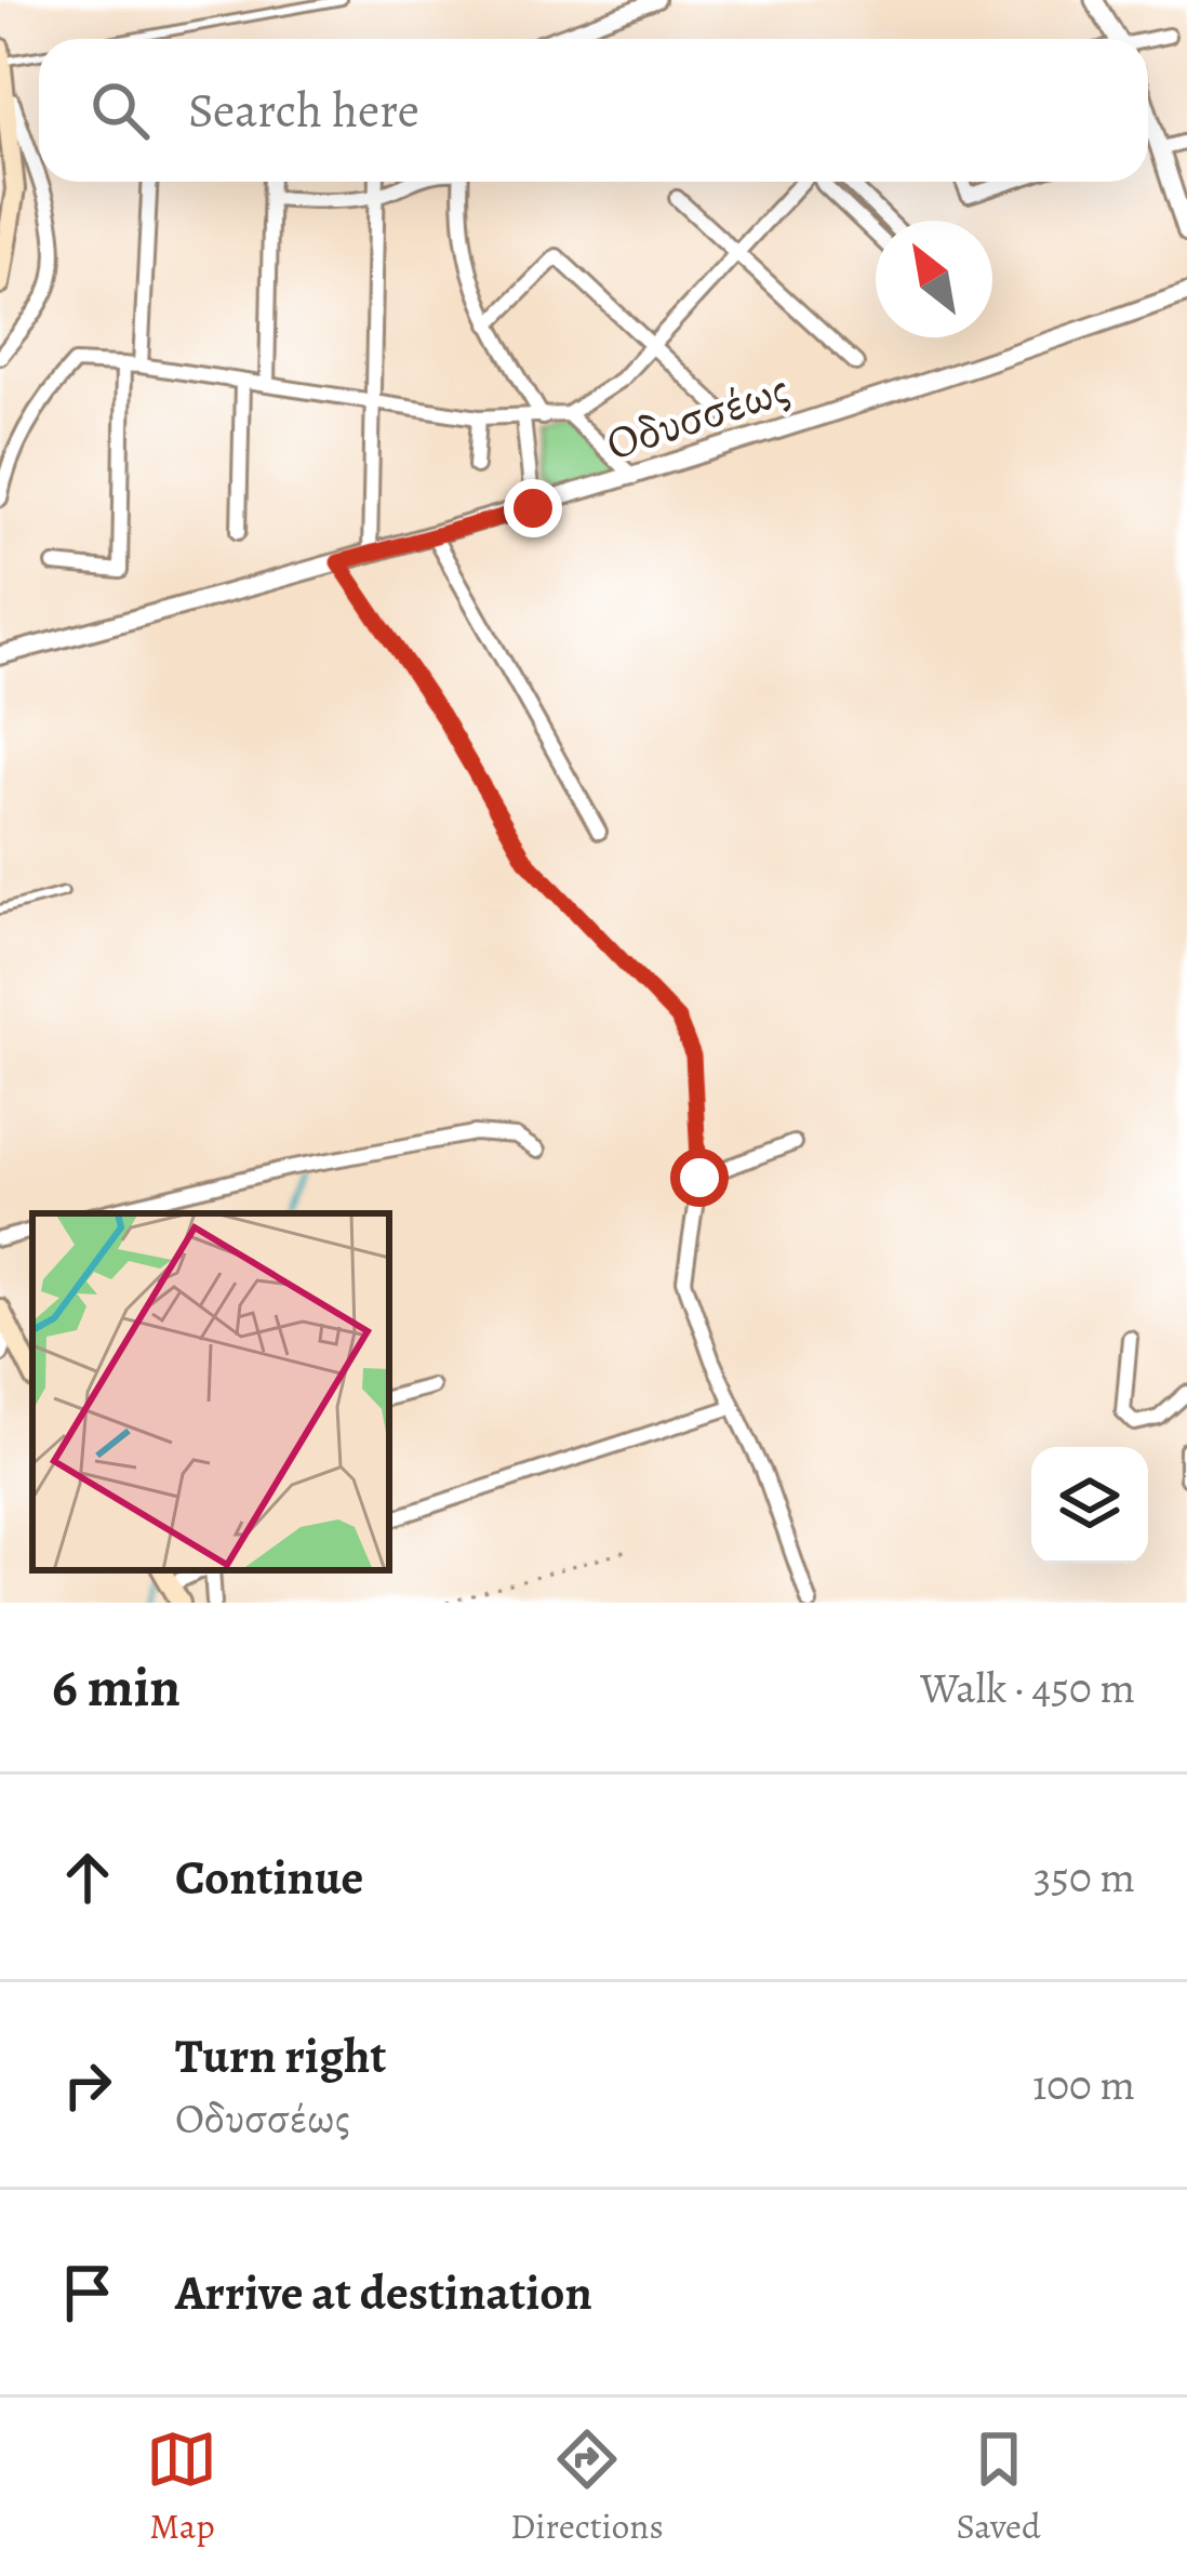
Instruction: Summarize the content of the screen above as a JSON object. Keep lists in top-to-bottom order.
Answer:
{
  "streets": {
    "street": ["Οδυσσέως"]
  },
  "north": "top left",
  "page": {
    "search": "Search here",
    "heading": ["6 min", "Walk · 450 m"],
    "list": [
      ["Continue", "350 m"],
      ["Turn right", "Οδυσσέως", "100 m"],
      "Arrive at destination"
    ],
    "nav": ["Map", "Directions", "Saved"]
  }
}
